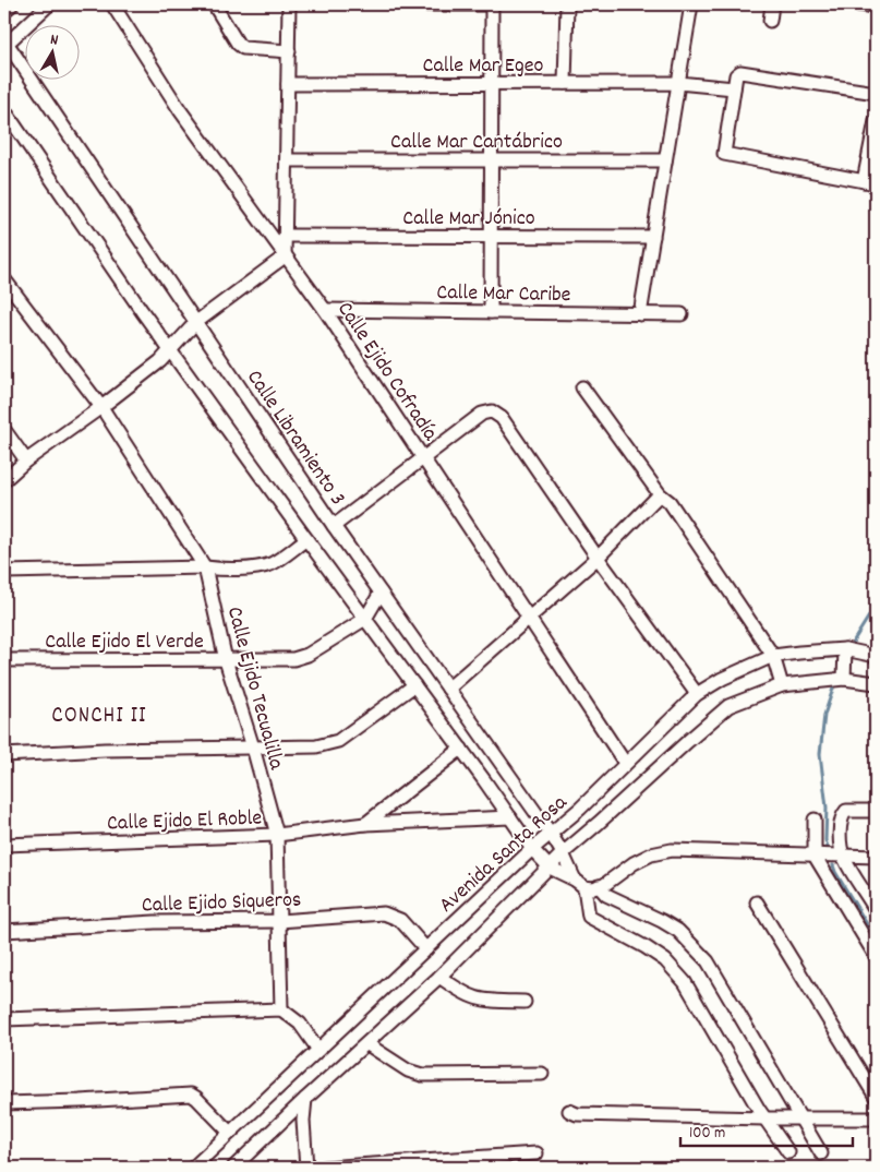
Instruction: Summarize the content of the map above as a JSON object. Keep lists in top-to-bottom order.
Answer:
{
  "streets": {
    "street": [
      "Calle Mar Egeo",
      "Calle Mar Cantábrico",
      "Calle Mar Jónico",
      "Calle Mar Caribe",
      "Calle Ejido Cofradía",
      "Calle Libramiento 3",
      "Calle Ejido El Verde",
      "Calle Ejido Tecualilla",
      "Calle Ejido El Roble",
      "Avenida Santa Rosa",
      "Calle Ejido Siqueros"
    ]
  },
  "crossings": [
    ["Calle Mar Caribe", "Calle Ejido Cofradía"],
    ["Calle Ejido Cofradía", "Avenida Santa Rosa"],
    ["Calle Libramiento 3", "Avenida Santa Rosa"],
    ["Calle Ejido El Verde", "Calle Ejido Tecualilla"],
    ["Calle Ejido Tecualilla", "Calle Ejido El Roble"],
    ["Calle Ejido Tecualilla", "Calle Ejido Siqueros"],
    ["Avenida Santa Rosa", "Calle Ejido Siqueros"]
  ],
  "districts": ["CONCHI II"],
  "scale_bar": "100 m",
  "north": "top"
}
